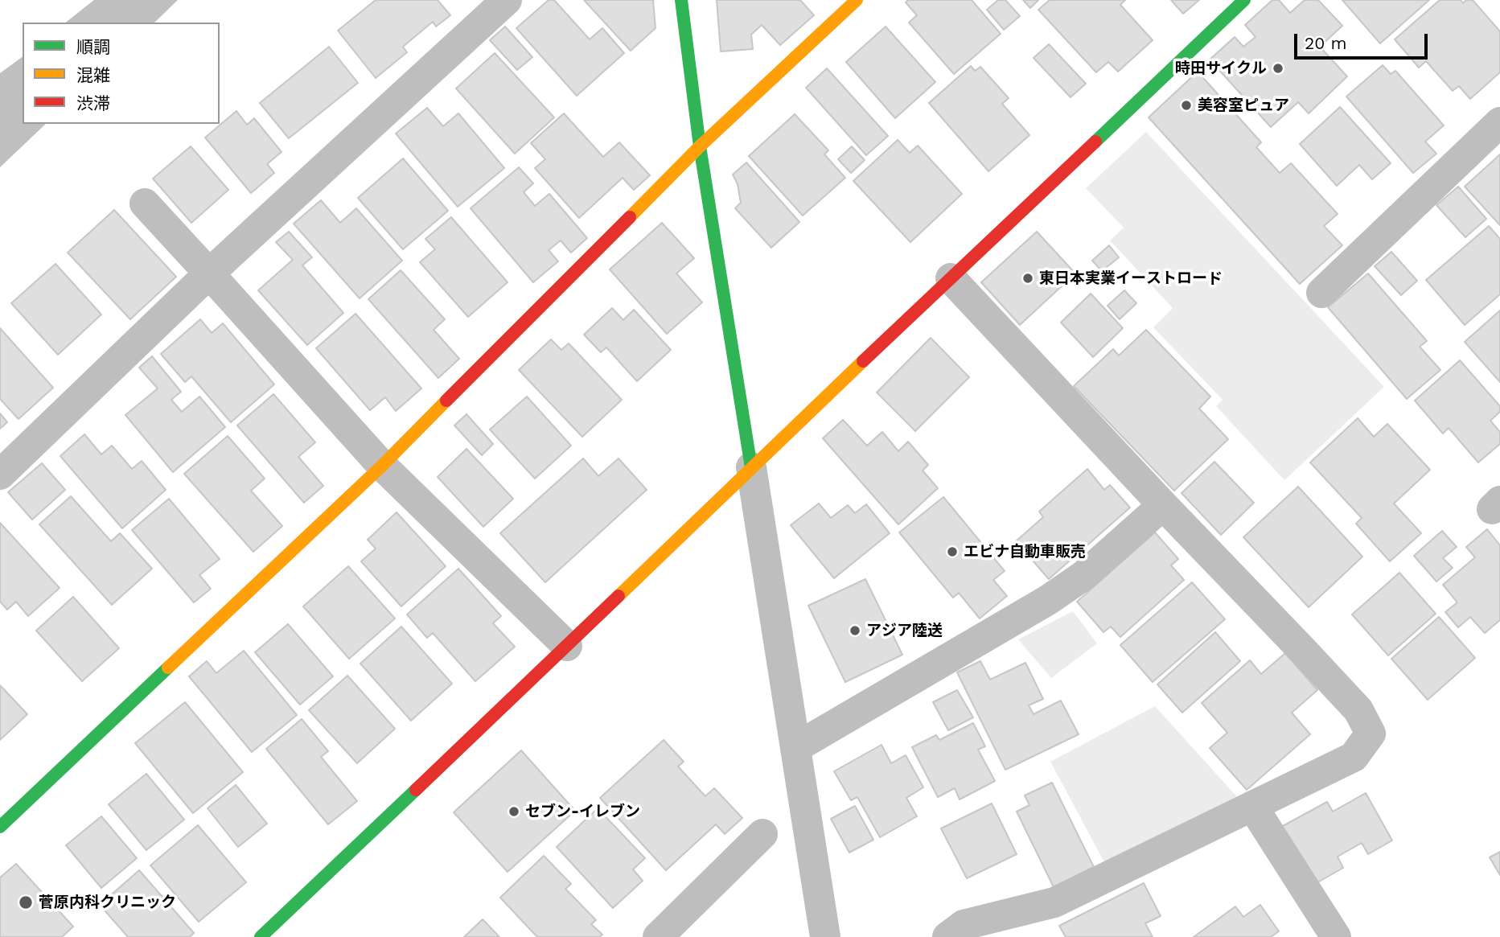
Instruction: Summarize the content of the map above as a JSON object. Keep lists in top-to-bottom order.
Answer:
{
  "places": [
    "時田サイクル",
    "美容室ピュア",
    "東日本実業イーストロード",
    "エビナ自動車販売",
    "アジア陸送",
    "セブン-イレブン",
    "菅原内科クリニック"
  ],
  "legend": ["順調", "混雑", "渋滞"],
  "scale_bar": "20 m"
}
